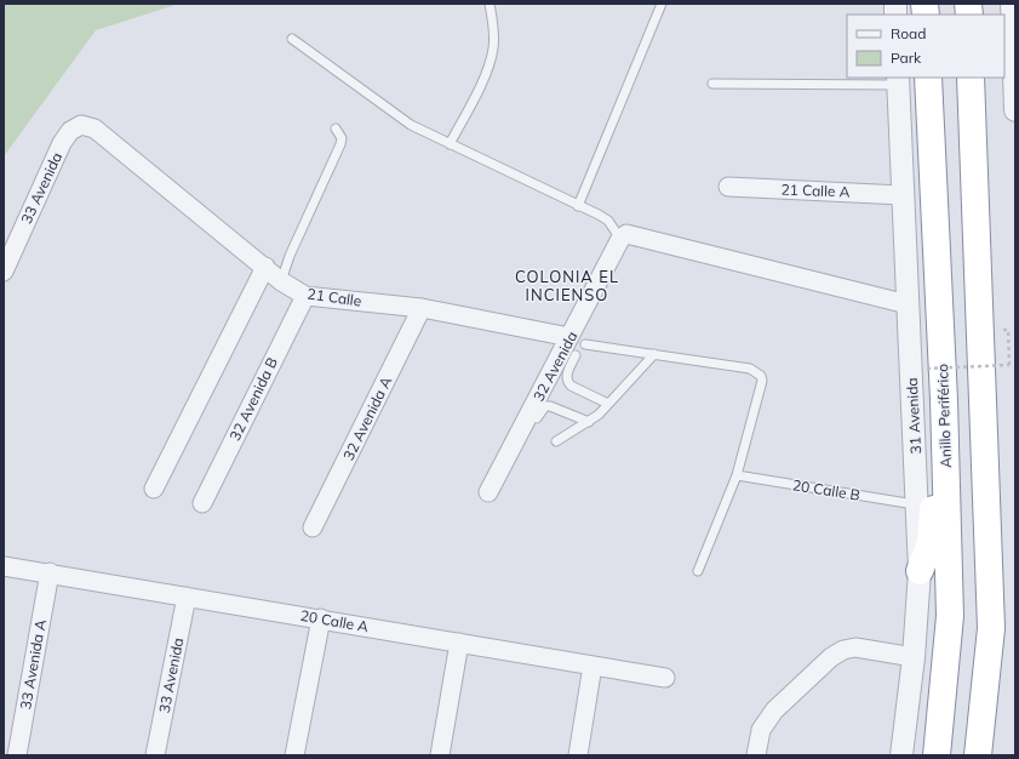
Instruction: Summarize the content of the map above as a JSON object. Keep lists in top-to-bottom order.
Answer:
{
  "streets": {
    "highway": ["Anillo Periférico"],
    "street": [
      "33 Avenida",
      "21 Calle A",
      "21 Calle",
      "32 Avenida",
      "32 Avenida B",
      "31 Avenida",
      "32 Avenida A",
      "20 Calle A",
      "33 Avenida A"
    ],
    "lane": ["20 Calle B"]
  },
  "crossings": [
    ["33 Avenida", "21 Calle"],
    ["33 Avenida", "20 Calle A"],
    ["21 Calle A", "31 Avenida"],
    ["21 Calle", "32 Avenida"],
    ["21 Calle", "32 Avenida B"],
    ["21 Calle", "32 Avenida A"],
    ["31 Avenida", "20 Calle B"],
    ["20 Calle A", "33 Avenida A"]
  ],
  "districts": ["COLONIA EL INCIENSO"],
  "legend": ["Road", "Park"]
}
